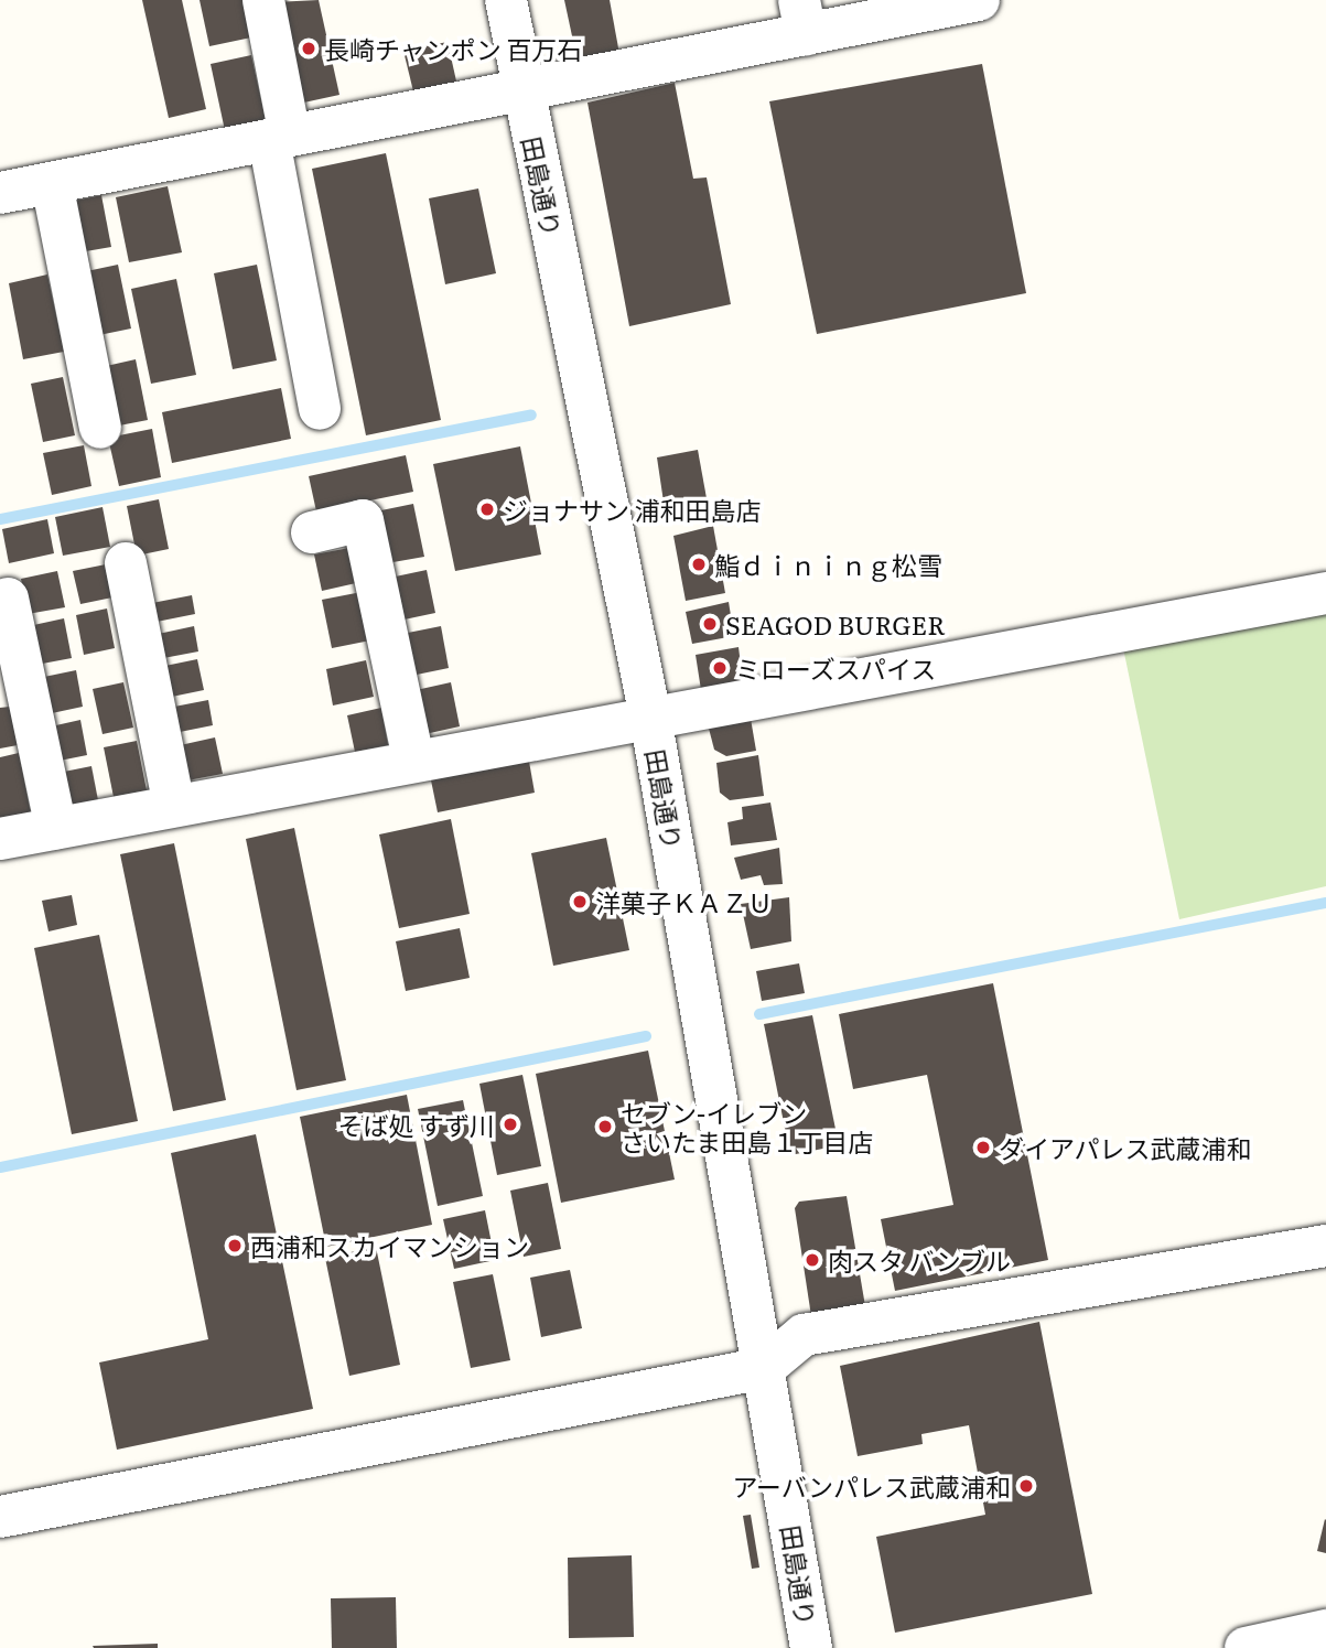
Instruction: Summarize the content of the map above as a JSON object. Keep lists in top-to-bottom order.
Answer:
{
  "streets": {
    "street": ["田島通り"]
  },
  "places": [
    "長崎チャンポン 百万石",
    "ジョナサン 浦和田島店",
    "鮨ｄｉｎｉｎｇ松雪",
    "SEAGOD BURGER",
    "ミローズスパイス",
    "洋菓子ＫＡＺＵ",
    "そば処 すず川",
    "セブン-イレブン さいたま田島１丁目店",
    "ダイアパレス武蔵浦和",
    "西浦和スカイマンション",
    "肉スタ バンブル",
    "アーバンパレス武蔵浦和"
  ]
}
